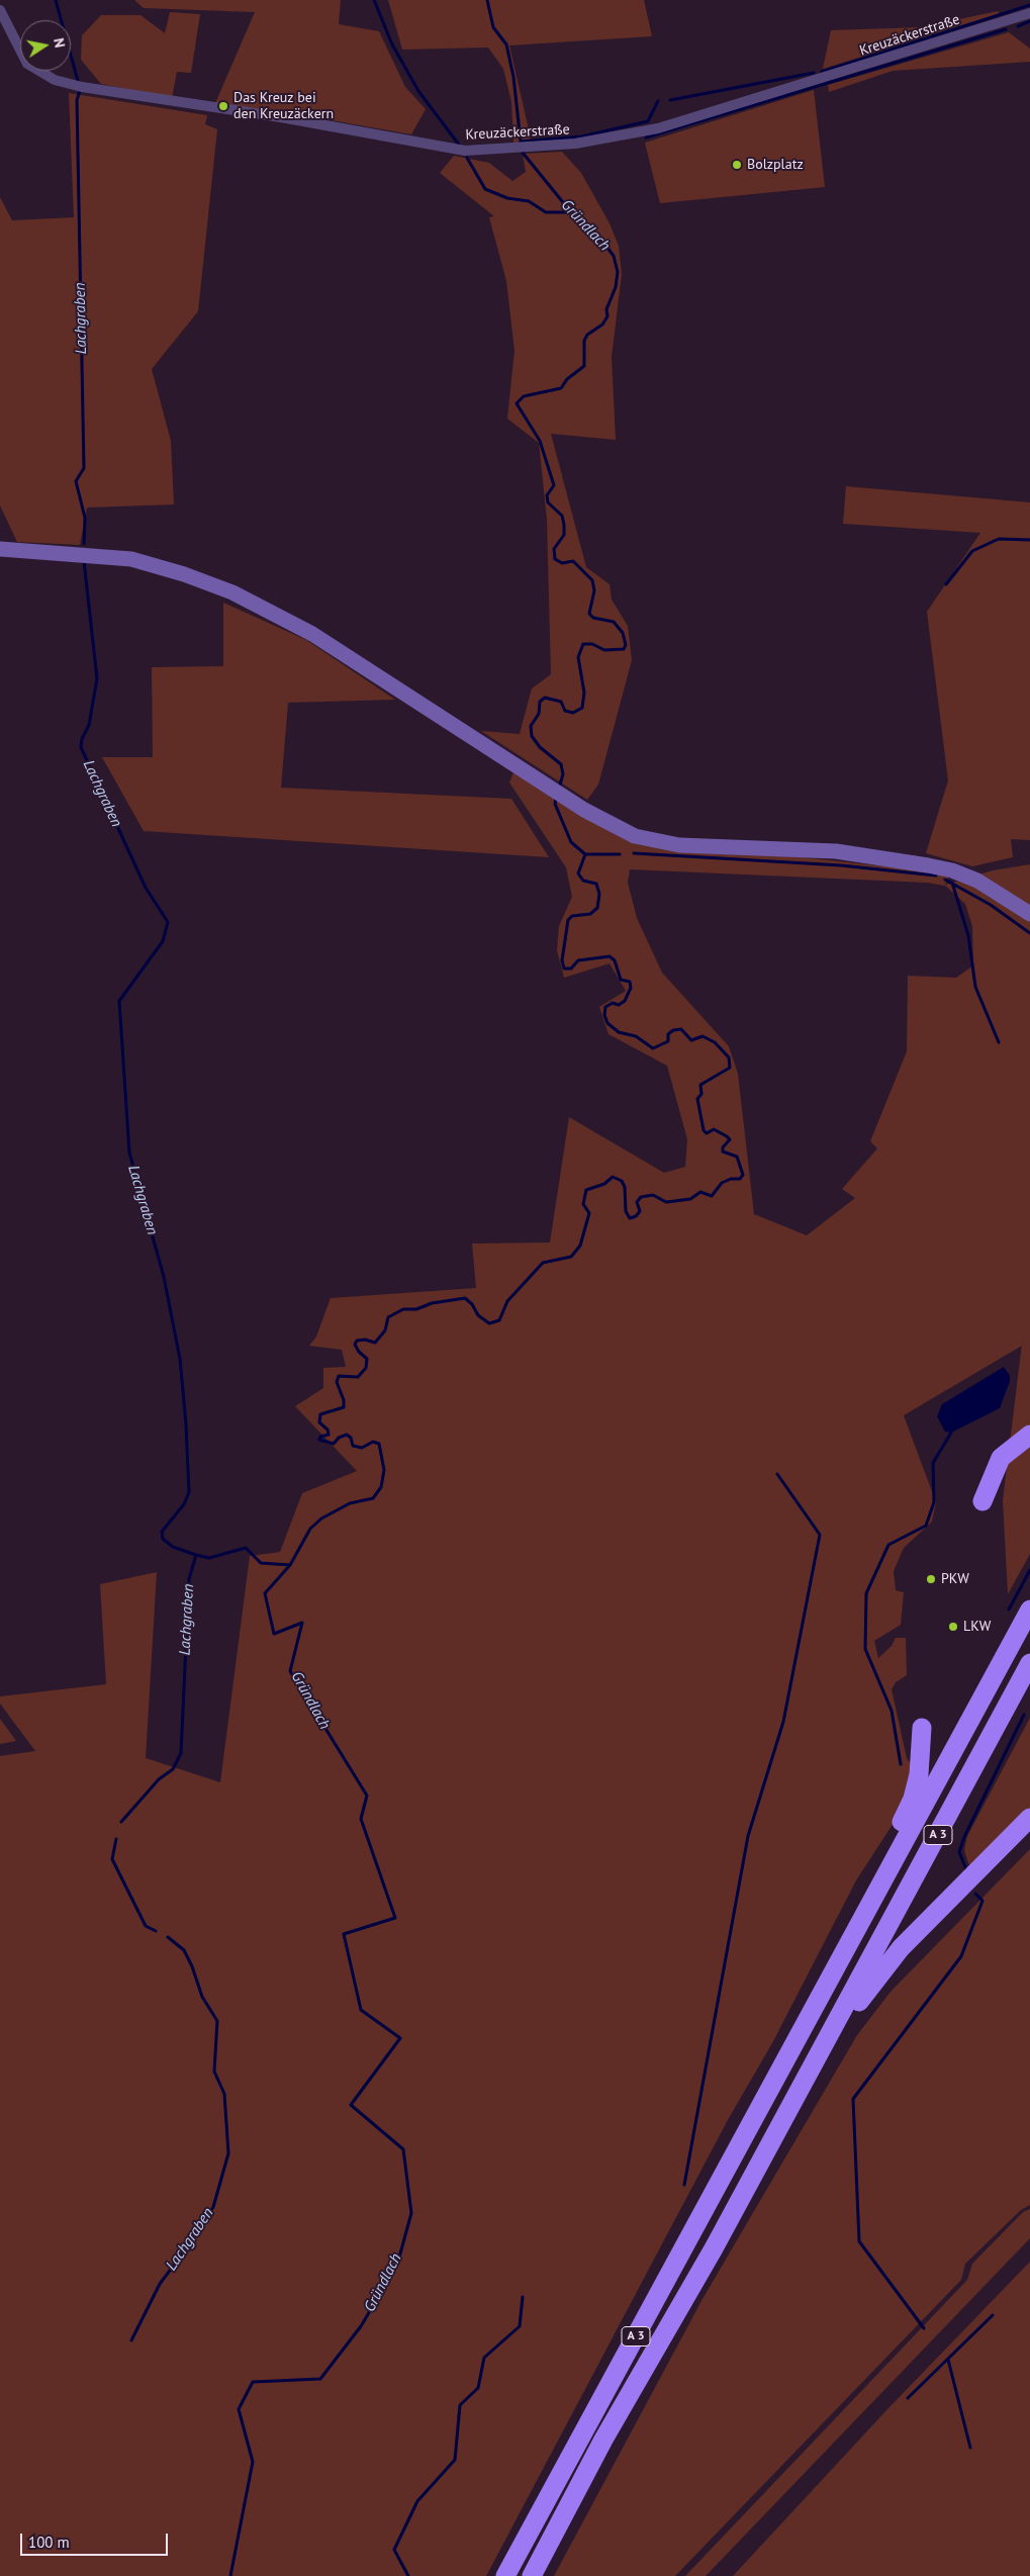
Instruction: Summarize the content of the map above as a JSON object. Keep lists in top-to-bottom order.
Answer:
{
  "streets": {
    "highway": ["A 3"],
    "street": ["Kreuzäckerstraße"]
  },
  "water": ["Gründlach", "Lachgraben"],
  "places": [
    "Das Kreuz bei den Kreuzäckern",
    "Bolzplatz",
    "PKW",
    "LKW"
  ],
  "scale_bar": "100 m",
  "north": "right"
}
